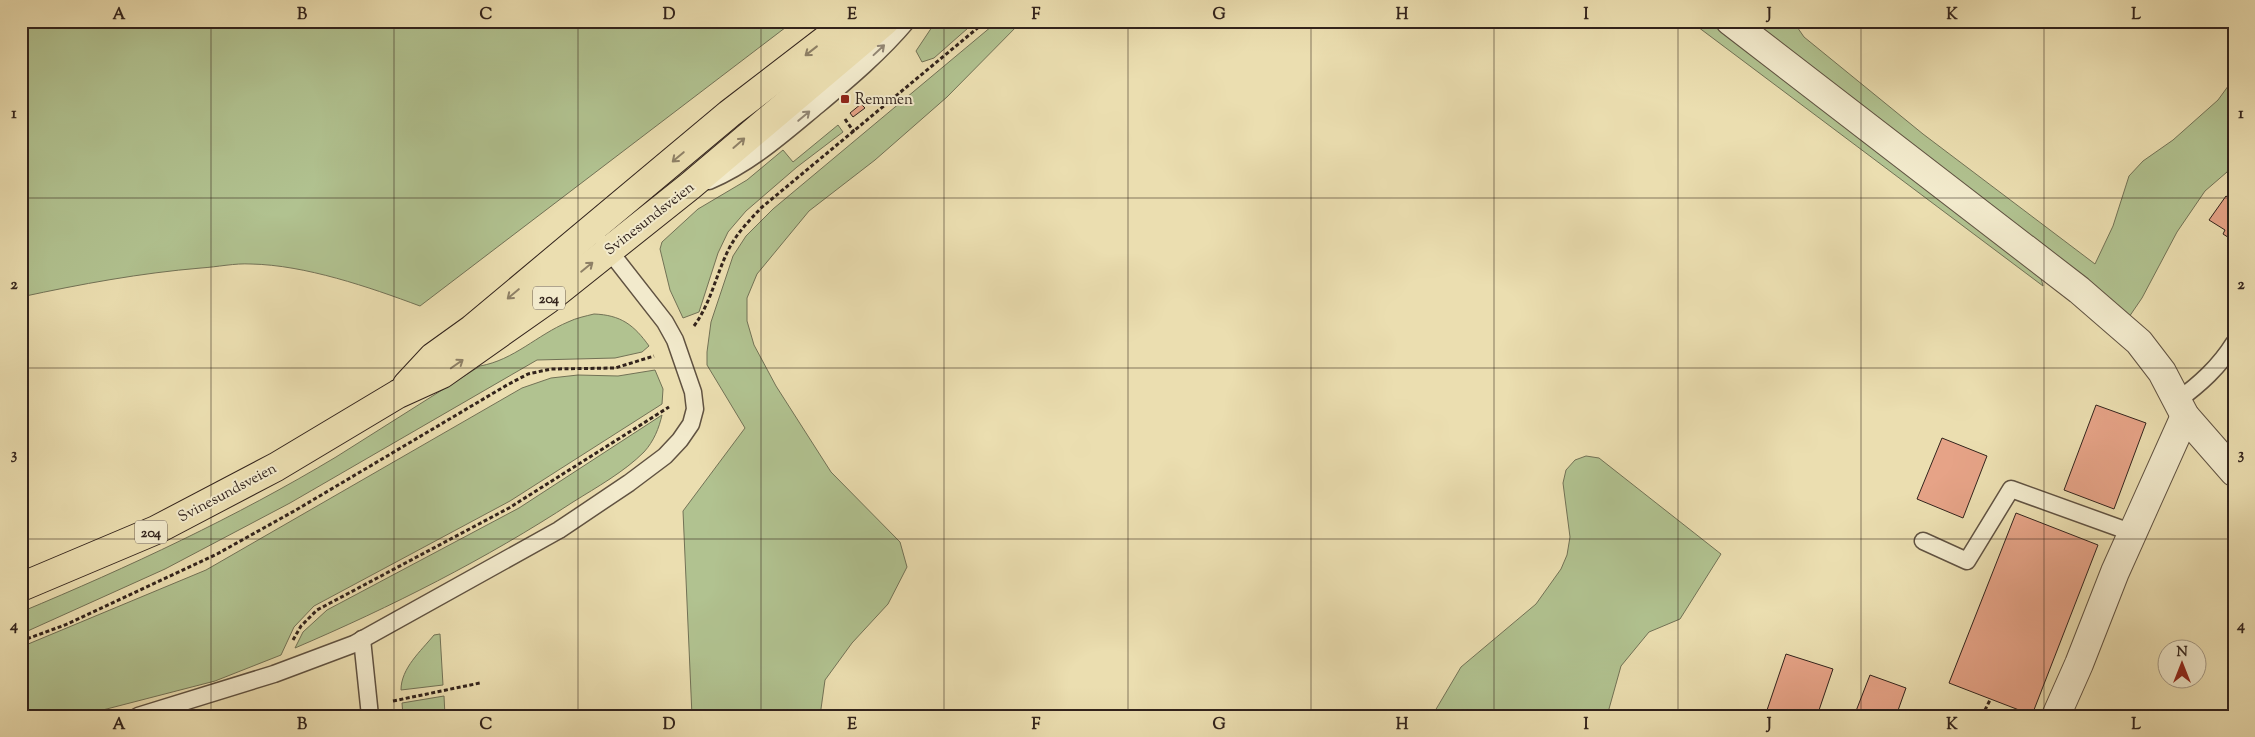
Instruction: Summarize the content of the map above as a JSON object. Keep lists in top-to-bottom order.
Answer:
{
  "streets": {
    "highway": ["Svinesundsveien", "204"]
  },
  "places": {
    "transit": ["Remmen"]
  },
  "north": "top",
  "grid": {
    "columns": [
      "A",
      "B",
      "C",
      "D",
      "E",
      "F",
      "G",
      "H",
      "I",
      "J",
      "K",
      "L"
    ],
    "rows": [
      "1",
      "2",
      "3",
      "4"
    ]
  }
}
